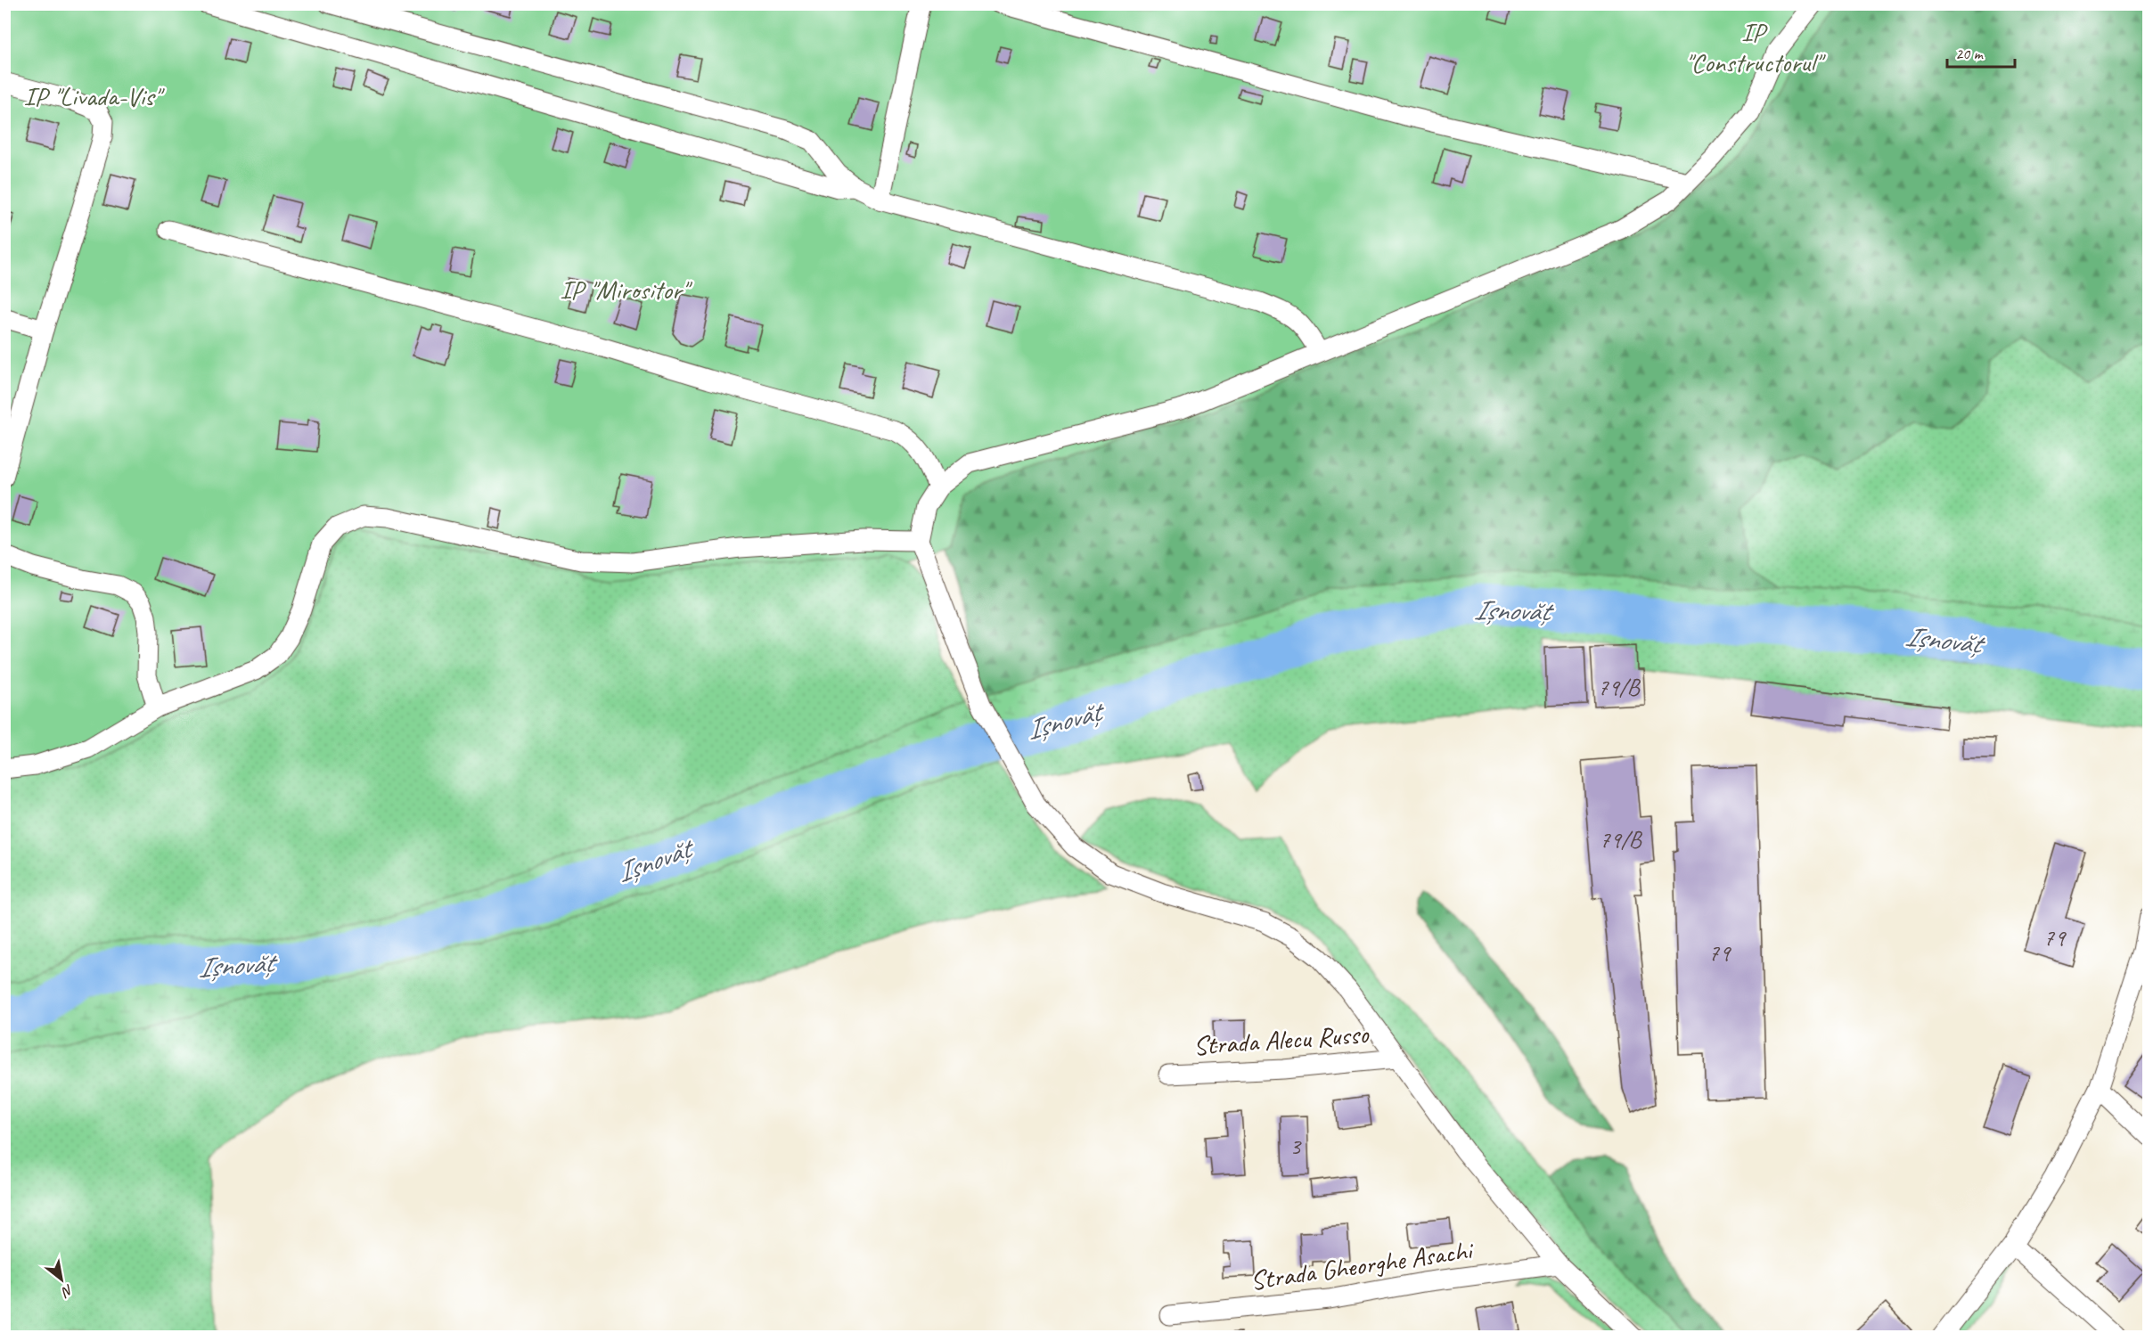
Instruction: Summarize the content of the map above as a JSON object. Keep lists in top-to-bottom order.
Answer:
{
  "streets": {
    "street": ["Strada Alecu Russo", "Strada Gheorghe Asachi"]
  },
  "water": ["Ișnovăț"],
  "parks": ["IP \"Constructorul\"", "IP \"Livada-Vis\"", "IP \"Mirositor\""],
  "house_numbers": [
    "79/B",
    "79/B",
    "79",
    "79",
    "3"
  ],
  "scale_bar": "20 m",
  "north": "bottom right"
}
